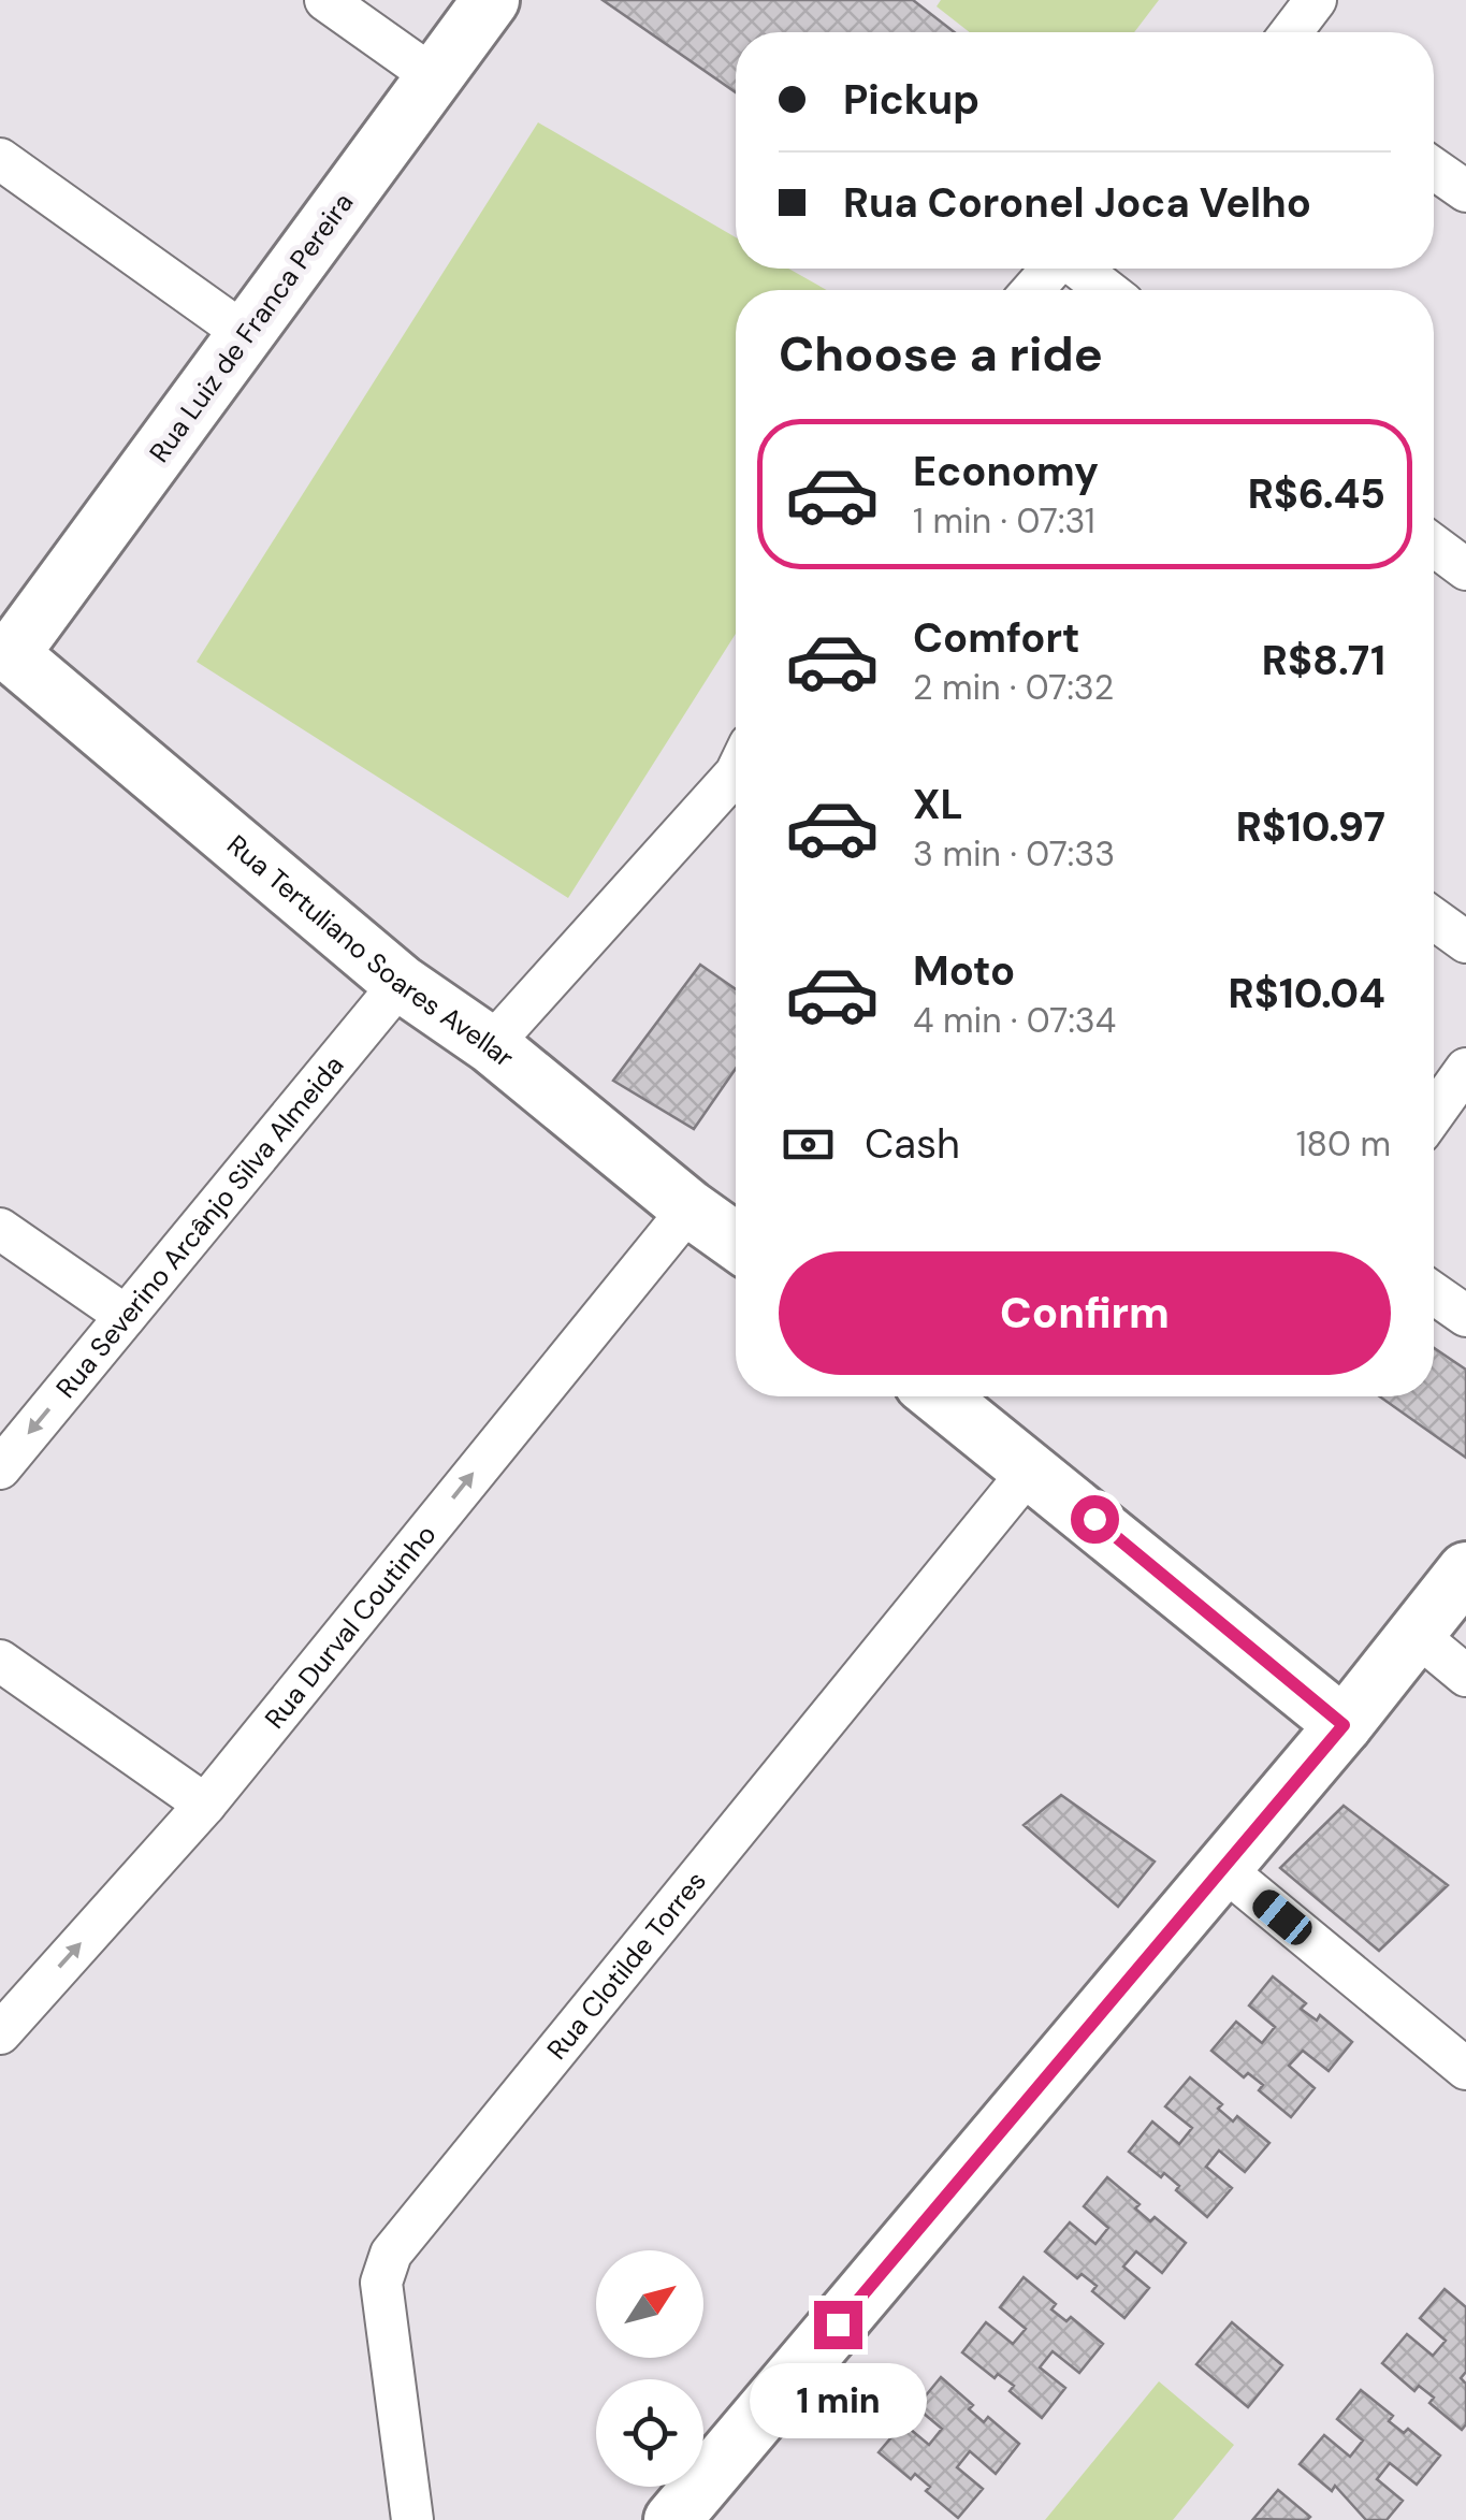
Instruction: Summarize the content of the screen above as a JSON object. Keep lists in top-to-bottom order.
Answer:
{
  "streets": {
    "street": [
      "Rua Luiz de Franca Pereira",
      "Rua Tertuliano Soares Avellar",
      "Rua Severino Arcânjo Silva Almeida",
      "Rua Durval Coutinho",
      "Rua Clotilde Torres"
    ]
  },
  "crossings": [
    ["Rua Luiz de Franca Pereira", "Rua Tertuliano Soares Avellar"],
    ["Rua Tertuliano Soares Avellar", "Rua Severino Arcânjo Silva Almeida"],
    ["Rua Tertuliano Soares Avellar", "Rua Durval Coutinho"]
  ],
  "one_way": ["Rua Durval Coutinho"],
  "north": "top right",
  "page": {
    "banner": ["Pickup", "Rua Coronel Joca Velho"],
    "heading": "Choose a ride",
    "list": [
      {
        "name": "Economy",
        "note": "1 min · 07:31",
        "value": "R$6.45"
      },
      {
        "name": "Comfort",
        "note": "2 min · 07:32",
        "value": "R$8.71"
      },
      {
        "name": "XL",
        "note": "3 min · 07:33",
        "value": "R$10.97"
      },
      {
        "name": "Moto",
        "note": "4 min · 07:34",
        "value": "R$10.04"
      }
    ],
    "pay": ["Cash", "180 m"],
    "buttons": "Confirm",
    "bubble": "1 min"
  }
}
